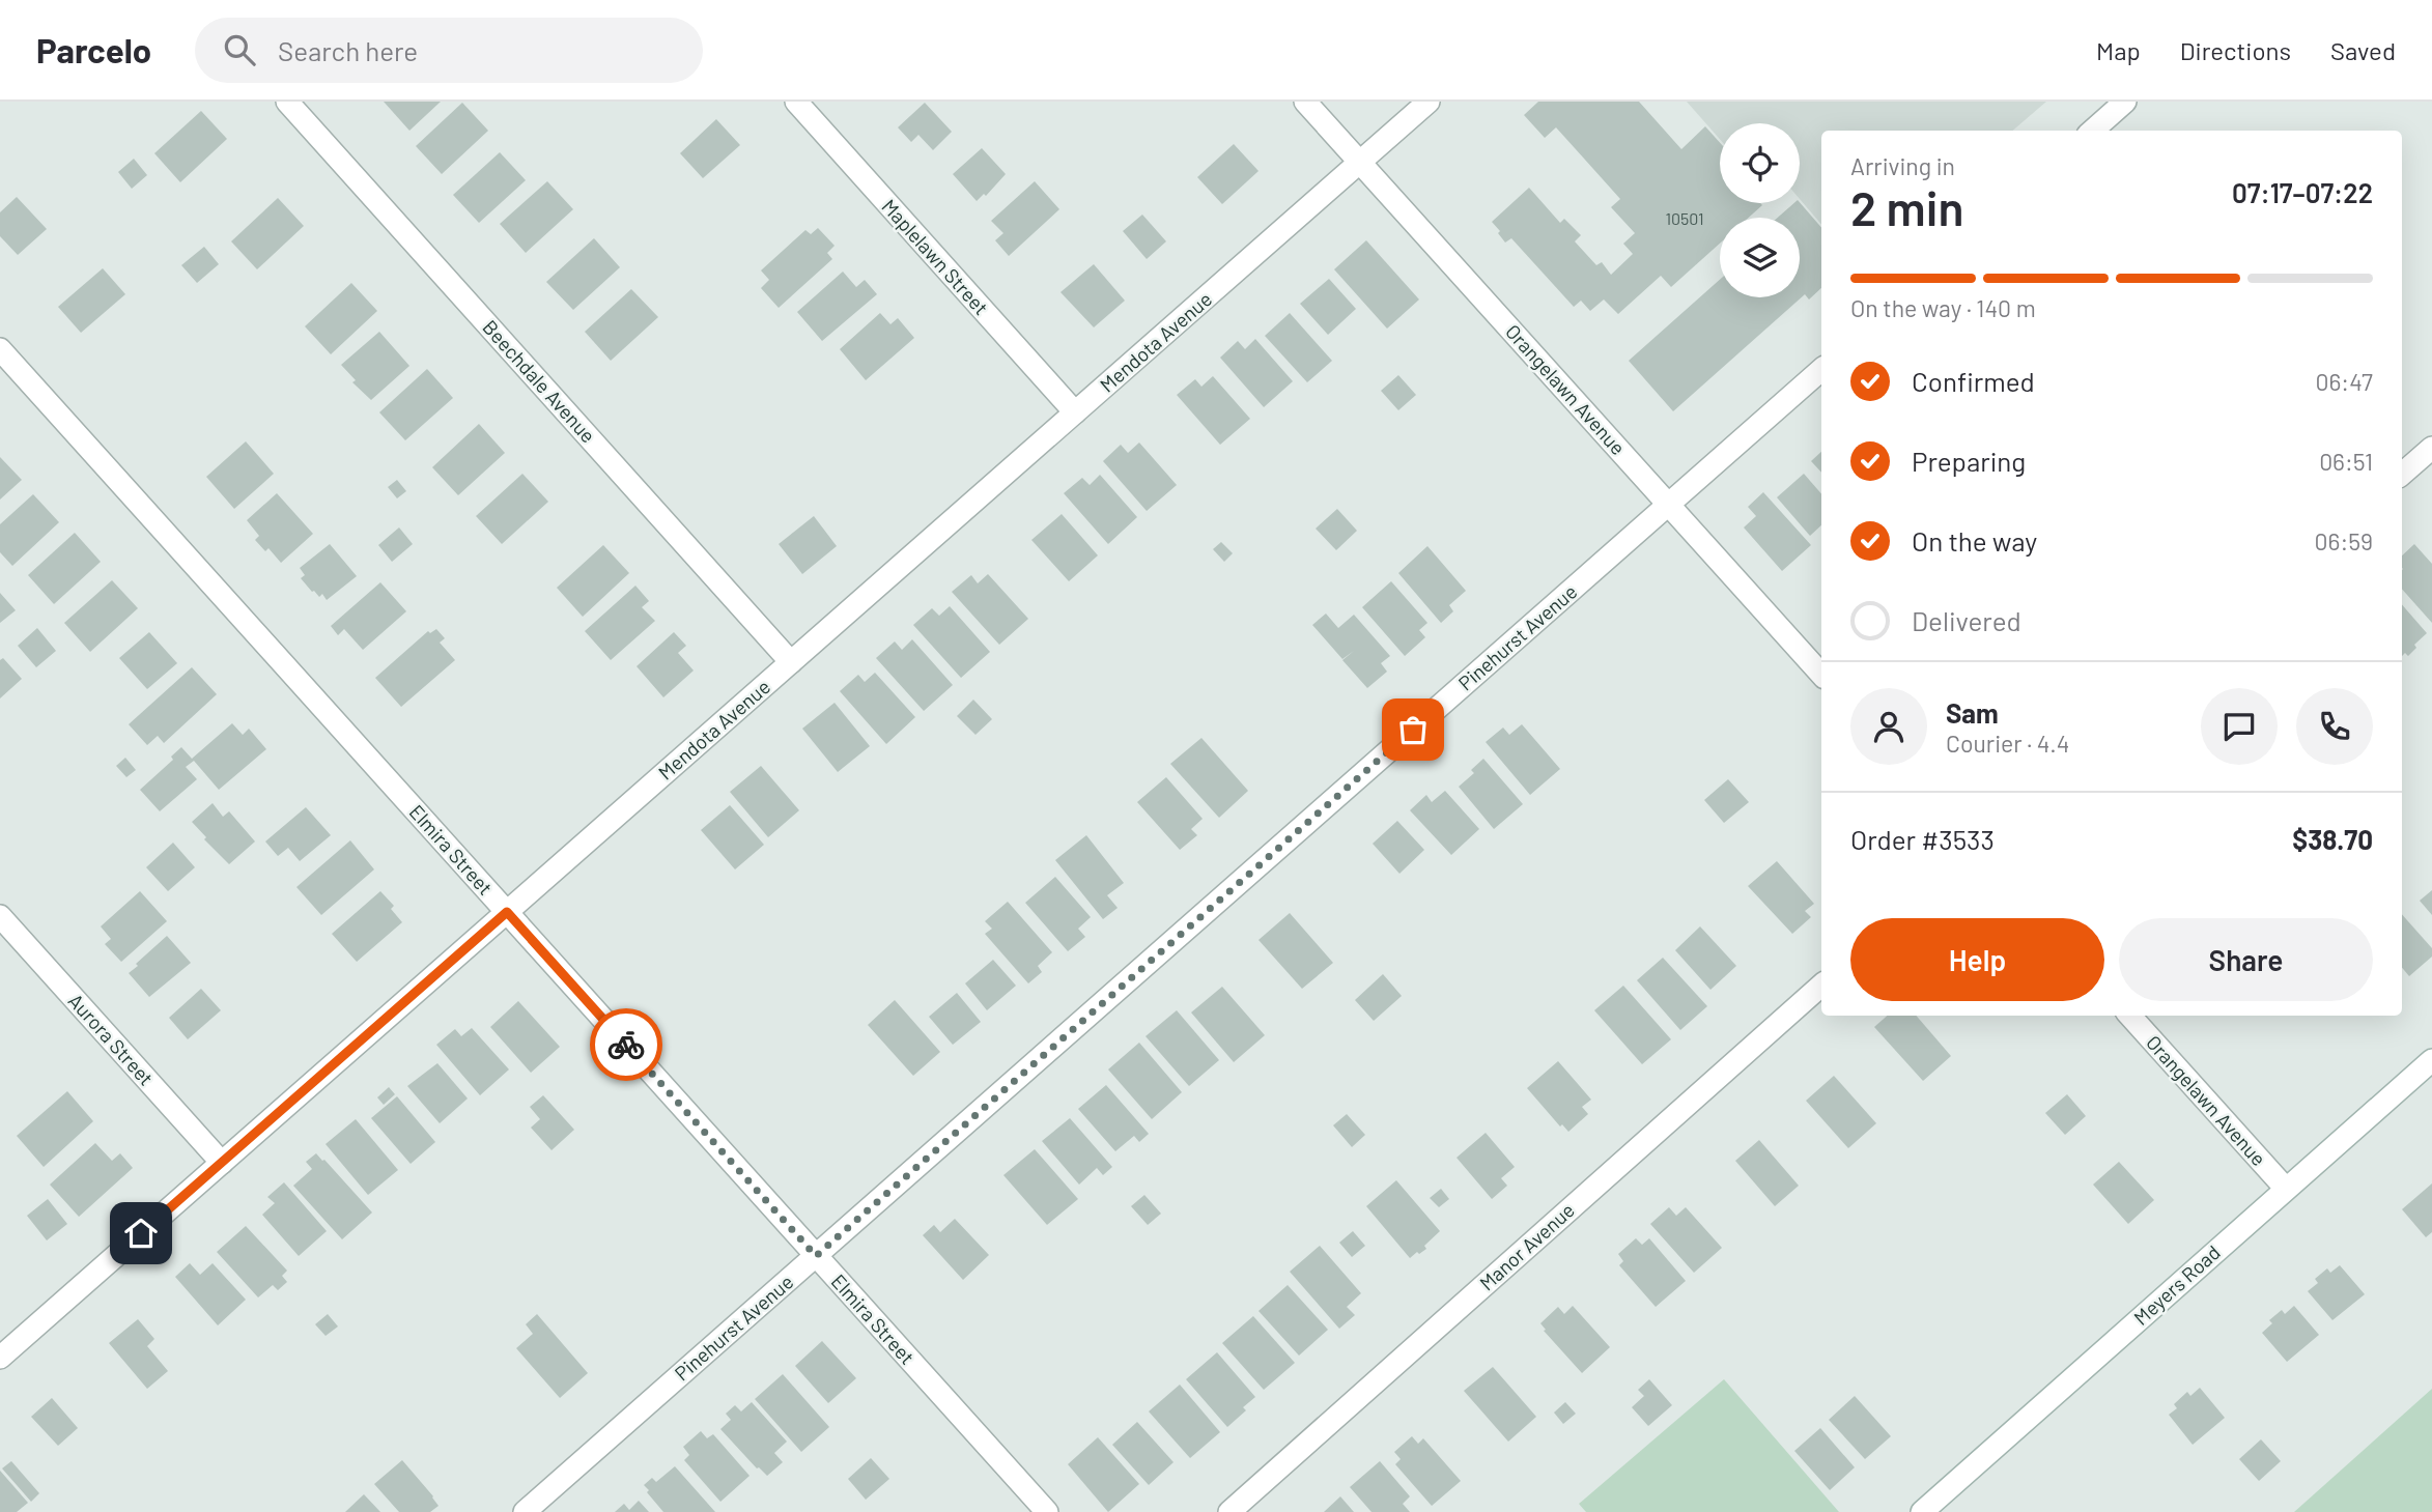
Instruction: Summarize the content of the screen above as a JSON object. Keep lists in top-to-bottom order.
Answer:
{
  "streets": {
    "street": [
      "Maplelawn Street",
      "Mendota Avenue",
      "Beechdale Avenue",
      "Orangelawn Avenue",
      "Pinehurst Avenue",
      "Elmira Street",
      "Aurora Street",
      "Manor Avenue",
      "Meyers Road"
    ]
  },
  "crossings": [
    ["Maplelawn Street", "Mendota Avenue"],
    ["Mendota Avenue", "Beechdale Avenue"],
    ["Mendota Avenue", "Orangelawn Avenue"],
    ["Mendota Avenue", "Elmira Street"],
    ["Mendota Avenue", "Aurora Street"],
    ["Orangelawn Avenue", "Pinehurst Avenue"],
    ["Orangelawn Avenue", "Meyers Road"],
    ["Pinehurst Avenue", "Elmira Street"]
  ],
  "house_numbers": ["10501"],
  "page": {
    "header": "Parcelo",
    "search": "Search here",
    "nav": ["Map", "Directions", "Saved"],
    "heading": ["2 min", "Arriving in", "07:17–07:22"],
    "panel": [
      "Sam",
      "Courier · 4.4",
      "Order #3533",
      "$38.70"
    ],
    "bar": "On the way · 140 m",
    "list": [
      ["Confirmed", "06:47"],
      ["Preparing", "06:51"],
      ["On the way", "06:59"],
      "Delivered"
    ],
    "buttons": ["Help", "Share"]
  }
}
